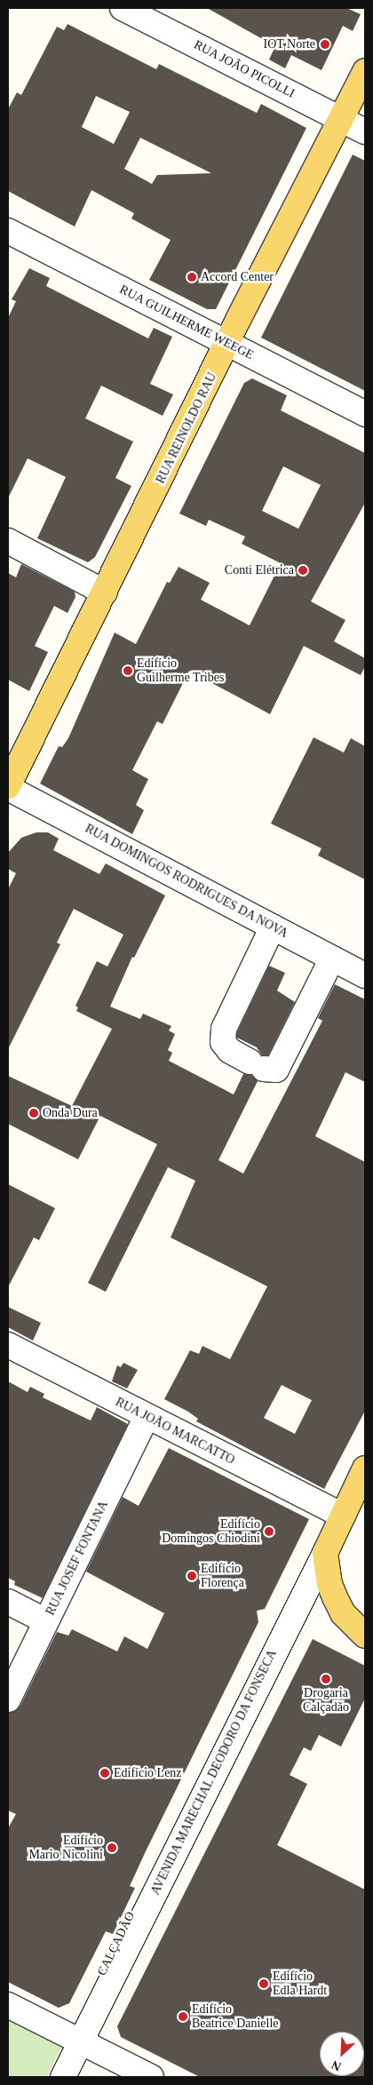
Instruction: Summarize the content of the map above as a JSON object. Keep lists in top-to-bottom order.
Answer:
{
  "streets": {
    "main road": ["RUA REINOLDO RAU", "AVENIDA MARECHAL DEODORO DA FONSECA"],
    "street": [
      "RUA JOÃO PICOLLI",
      "RUA GUILHERME WEEGE",
      "RUA DOMINGOS RODRIGUES DA NOVA",
      "RUA JOÃO MARCATTO",
      "RUA JOSEF FONTANA"
    ]
  },
  "crossings": [
    ["RUA JOÃO PICOLLI", "RUA REINOLDO RAU"],
    ["RUA GUILHERME WEEGE", "RUA REINOLDO RAU"],
    ["RUA REINOLDO RAU", "RUA DOMINGOS RODRIGUES DA NOVA"],
    ["RUA JOÃO MARCATTO", "RUA JOSEF FONTANA"],
    ["RUA JOÃO MARCATTO", "AVENIDA MARECHAL DEODORO DA FONSECA"]
  ],
  "places": [
    "IOT Norte",
    "Accord Center",
    "Conti Elétrica",
    "Edifício Guilherme Tribes",
    "Onda Dura",
    "Edifício Domingos Chiodini",
    "Edifício Florença",
    "Drogaria Calçadão",
    "Edifício Lenz",
    "Edifício Mario Nicolini",
    "Edifício Edla Hardt",
    "Edifício Beatrice Danielle"
  ],
  "north": "bottom left"
}
